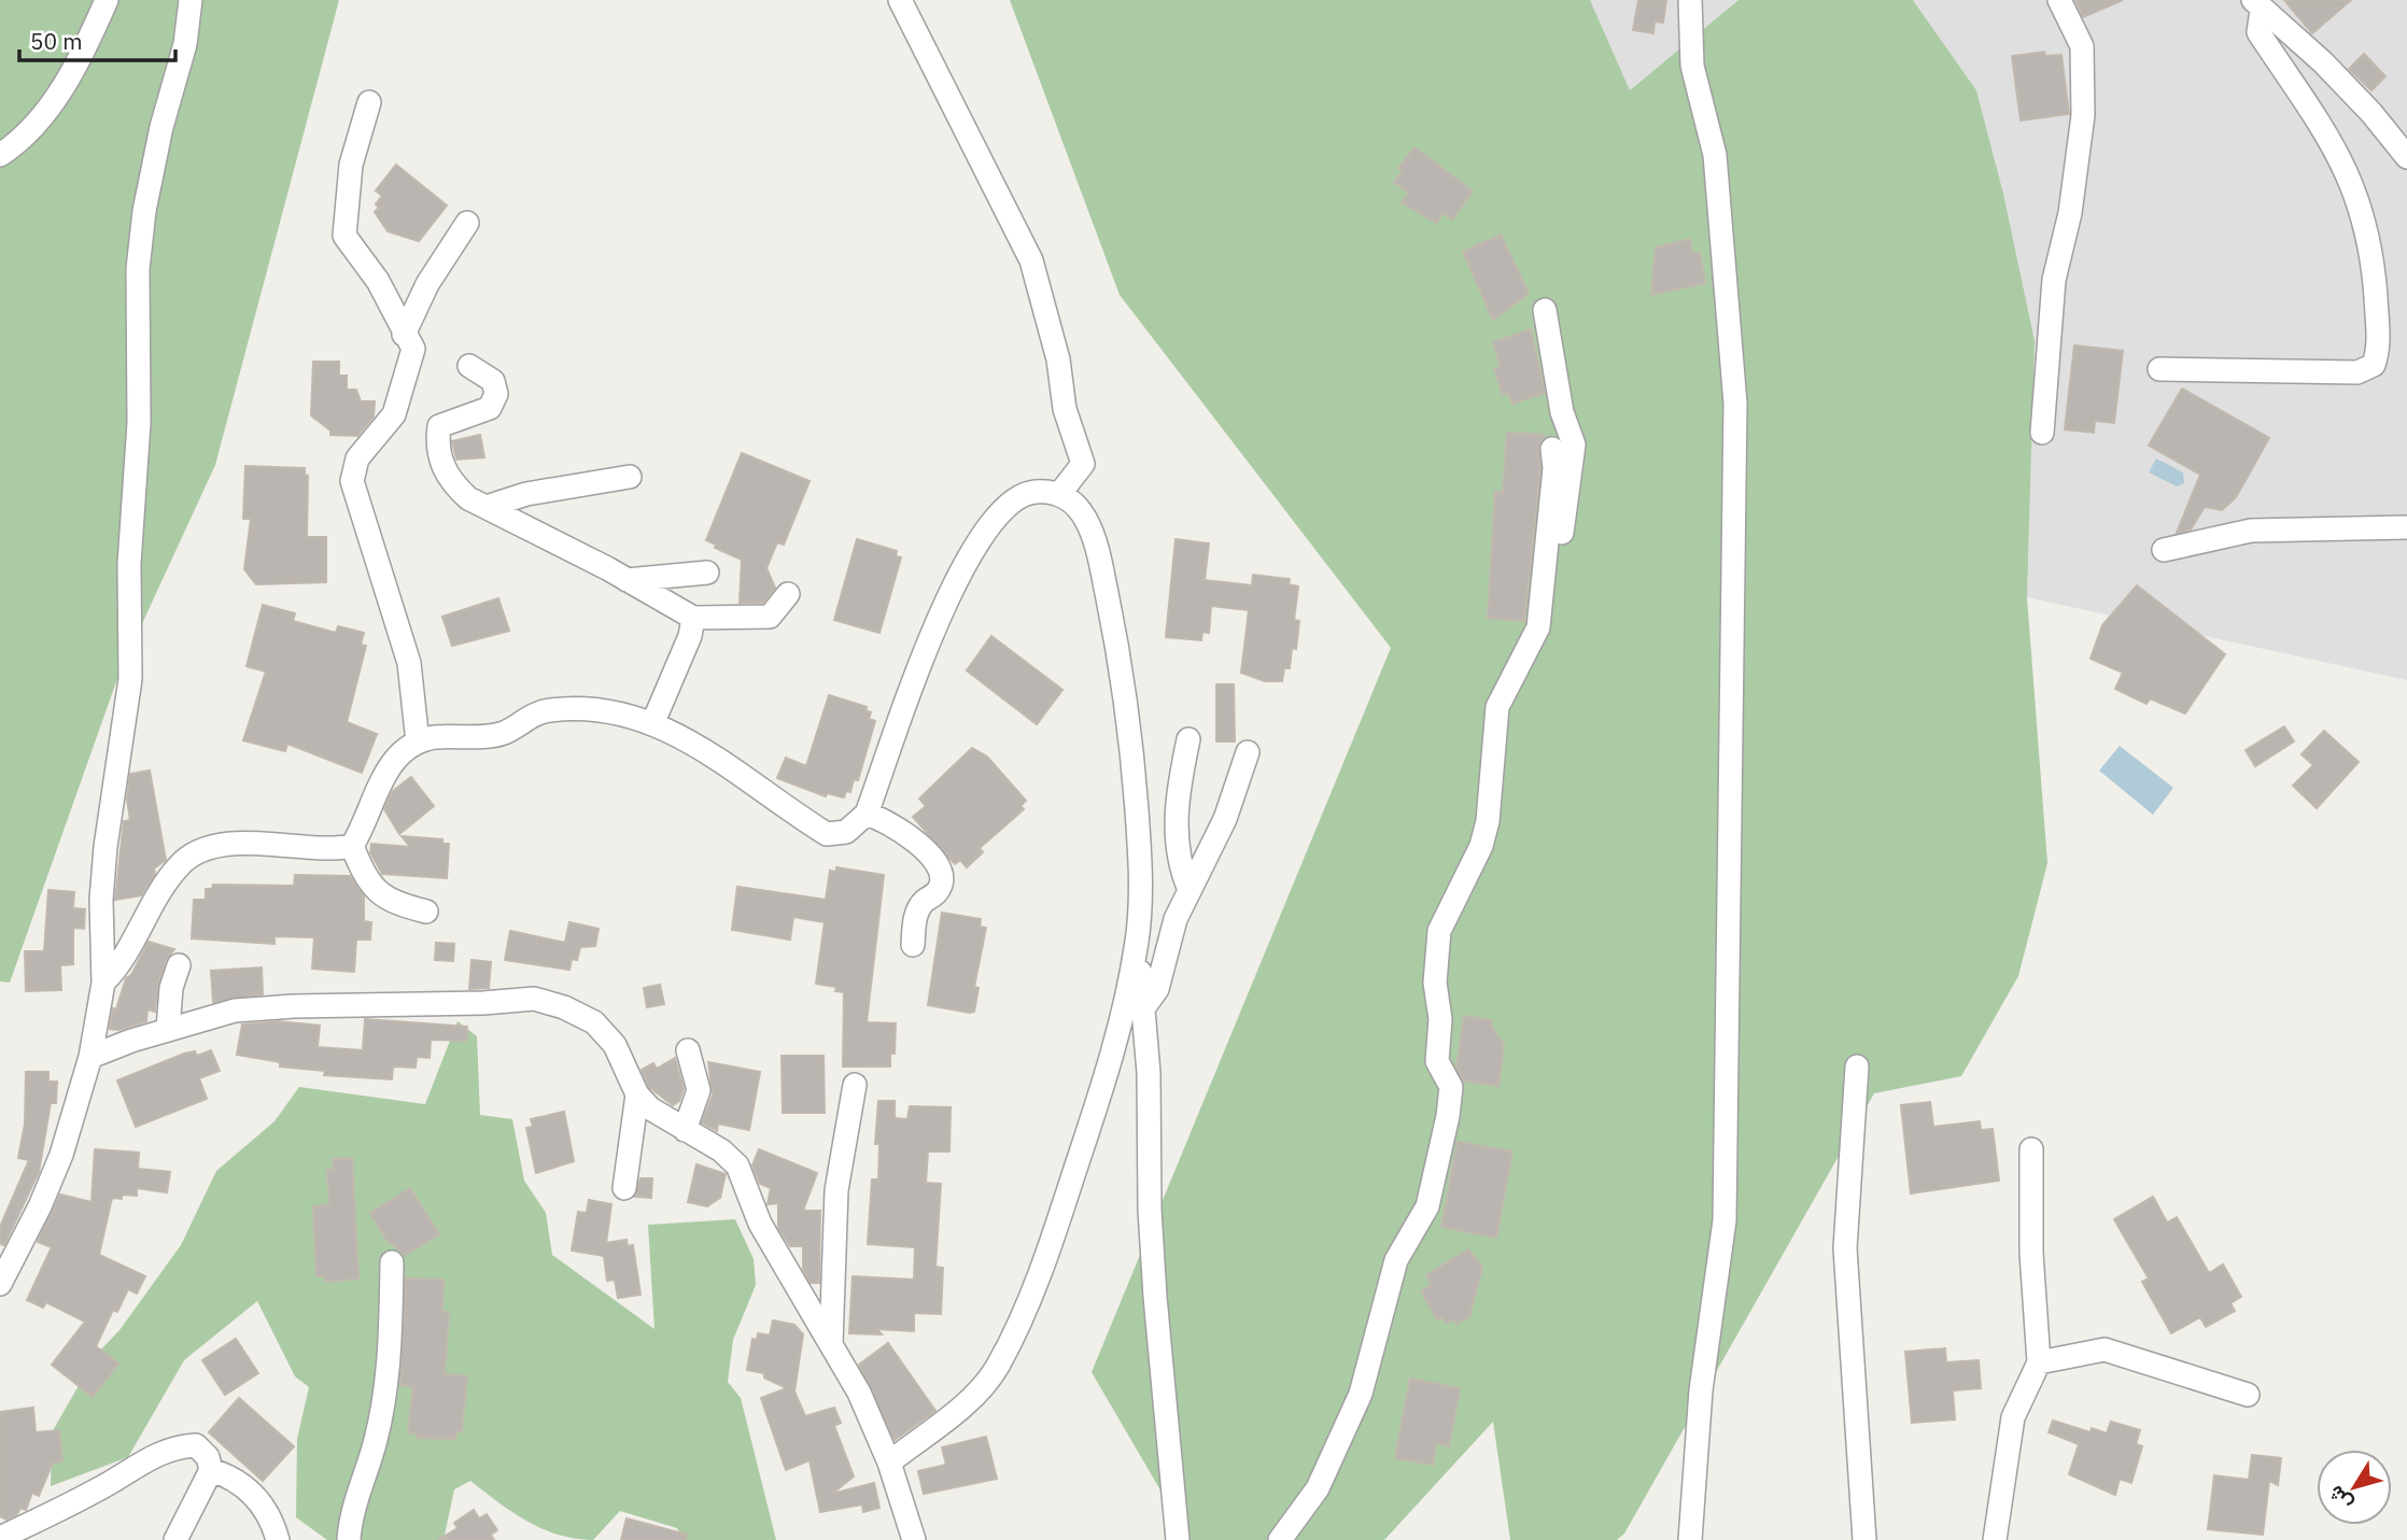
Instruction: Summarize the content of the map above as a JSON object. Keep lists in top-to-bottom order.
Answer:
{
  "scale_bar": "50 m",
  "north": "bottom left"
}
